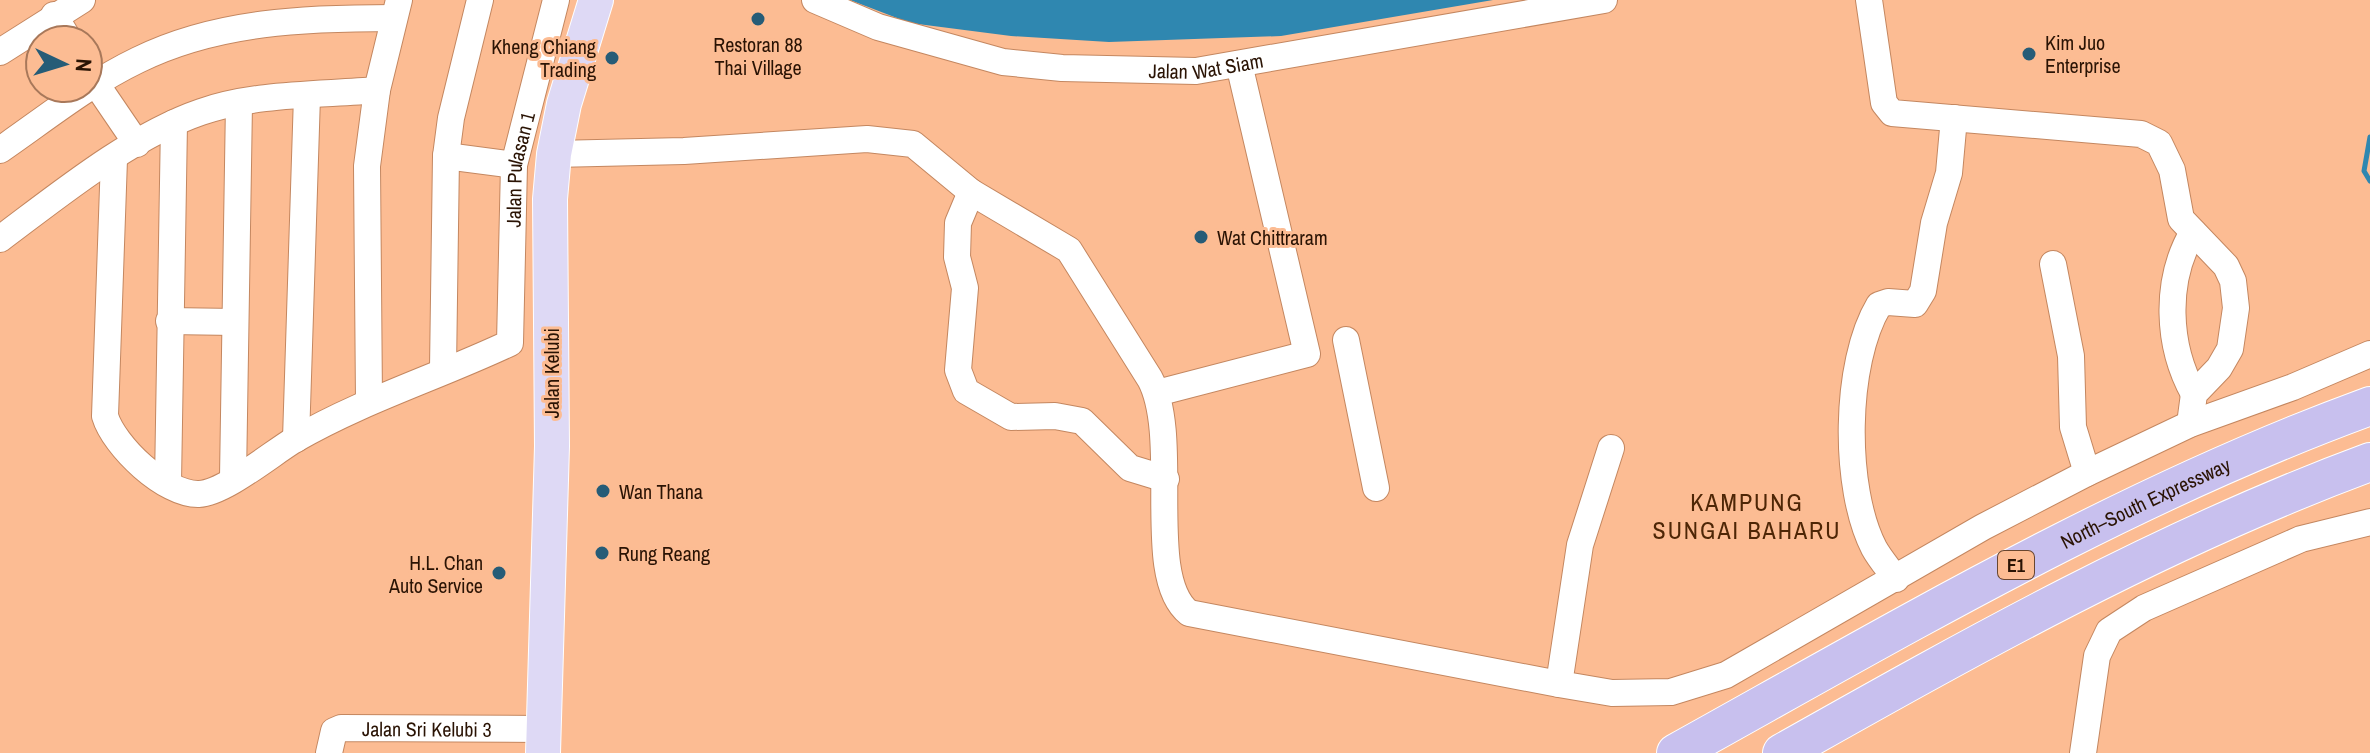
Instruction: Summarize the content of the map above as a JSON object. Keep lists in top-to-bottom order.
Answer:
{
  "streets": {
    "highway": ["North–South Expressway", "E1"],
    "main road": ["Jalan Kelubi"],
    "street": ["Jalan Wat Siam", "Jalan Pulasan 1", "Jalan Sri Kelubi 3"]
  },
  "crossings": [
    ["Jalan Kelubi", "Jalan Sri Kelubi 3"]
  ],
  "districts": ["KAMPUNG SUNGAI BAHARU"],
  "places": [
    "Restoran 88 Thai Village",
    "Kim Juo Enterprise",
    "Kheng Chiang Trading",
    "Wat Chittraram",
    "Wan Thana",
    "Rung Reang",
    "H.L. Chan Auto Service"
  ],
  "north": "right"
}
